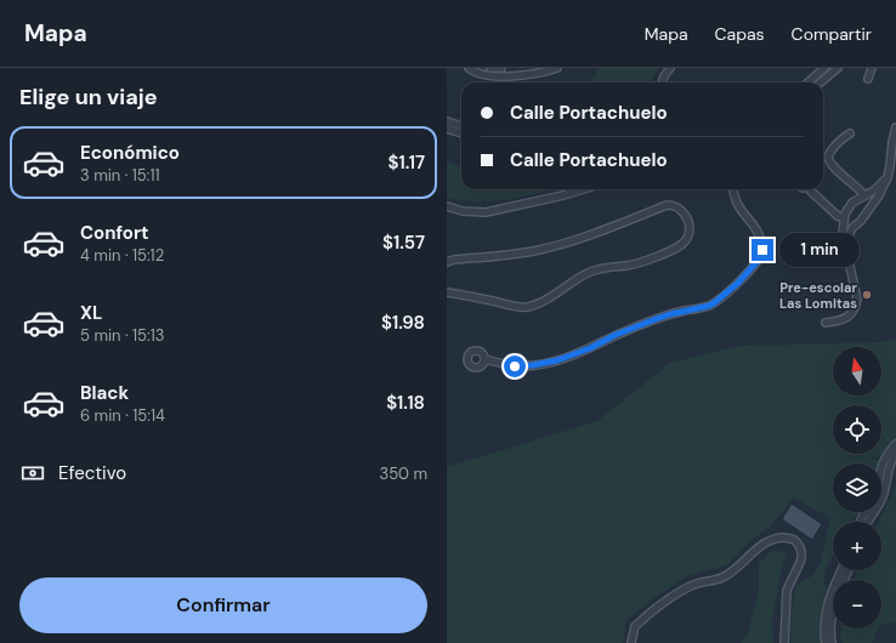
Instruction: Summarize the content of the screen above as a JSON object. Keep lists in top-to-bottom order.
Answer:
{
  "places": ["Pre-escolar Las Lomitas"],
  "north": "top",
  "page": {
    "header": "Mapa",
    "nav": ["Mapa", "Capas", "Compartir"],
    "heading": "Elige un viaje",
    "banner": ["Calle Portachuelo", "Calle Portachuelo"],
    "list": [
      {
        "name": "Económico",
        "note": "3 min · 15:11",
        "value": "$1.17"
      },
      {
        "name": "Confort",
        "note": "4 min · 15:12",
        "value": "$1.57"
      },
      {
        "name": "XL",
        "note": "5 min · 15:13",
        "value": "$1.98"
      },
      {
        "name": "Black",
        "note": "6 min · 15:14",
        "value": "$1.18"
      }
    ],
    "bubble": "1 min",
    "map_buttons": ["+", "−"],
    "pay": ["Efectivo", "350 m"],
    "buttons": "Confirmar"
  }
}
